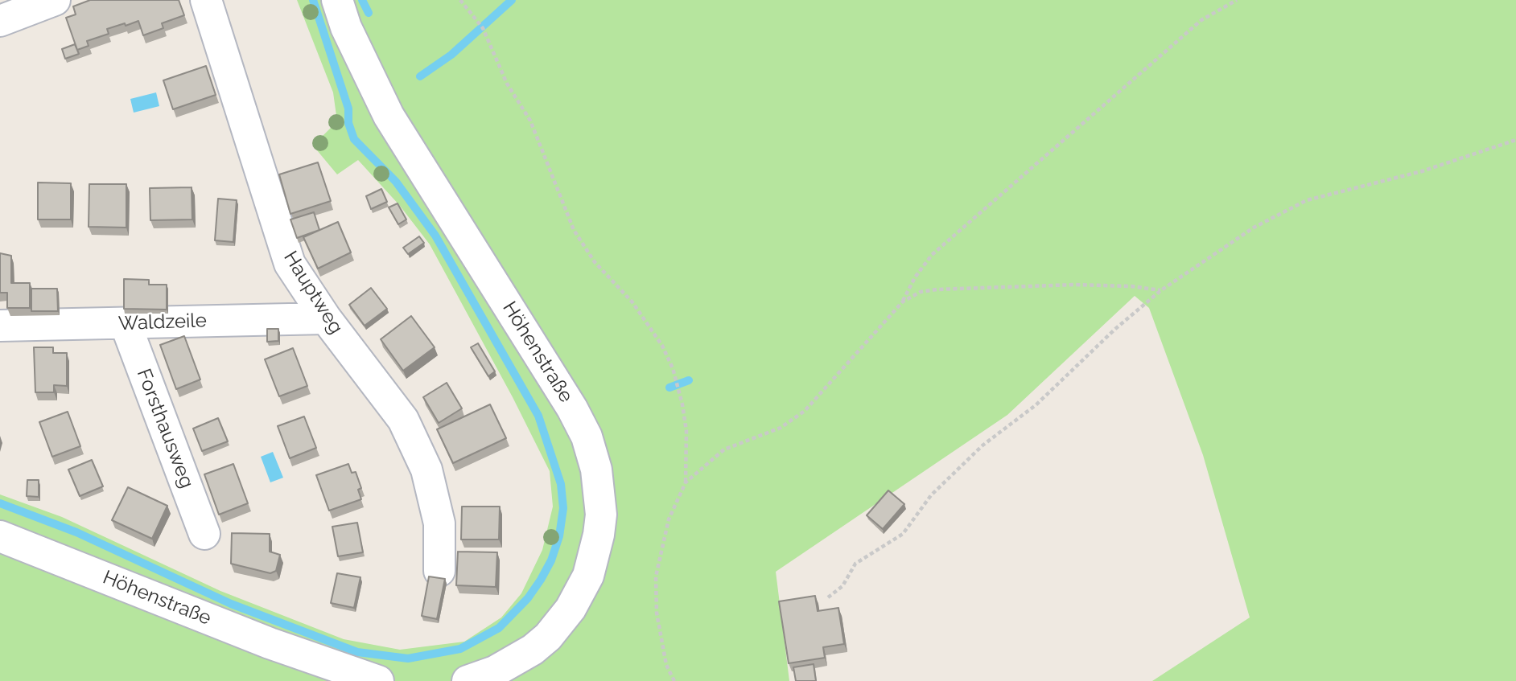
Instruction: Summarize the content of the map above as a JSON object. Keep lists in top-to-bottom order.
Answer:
{
  "streets": {
    "street": [
      "Hauptweg",
      "Waldzeile",
      "Höhenstraße",
      "Forsthausweg"
    ]
  },
  "crossings": [
    ["Hauptweg", "Waldzeile"],
    ["Waldzeile", "Forsthausweg"]
  ]
}
